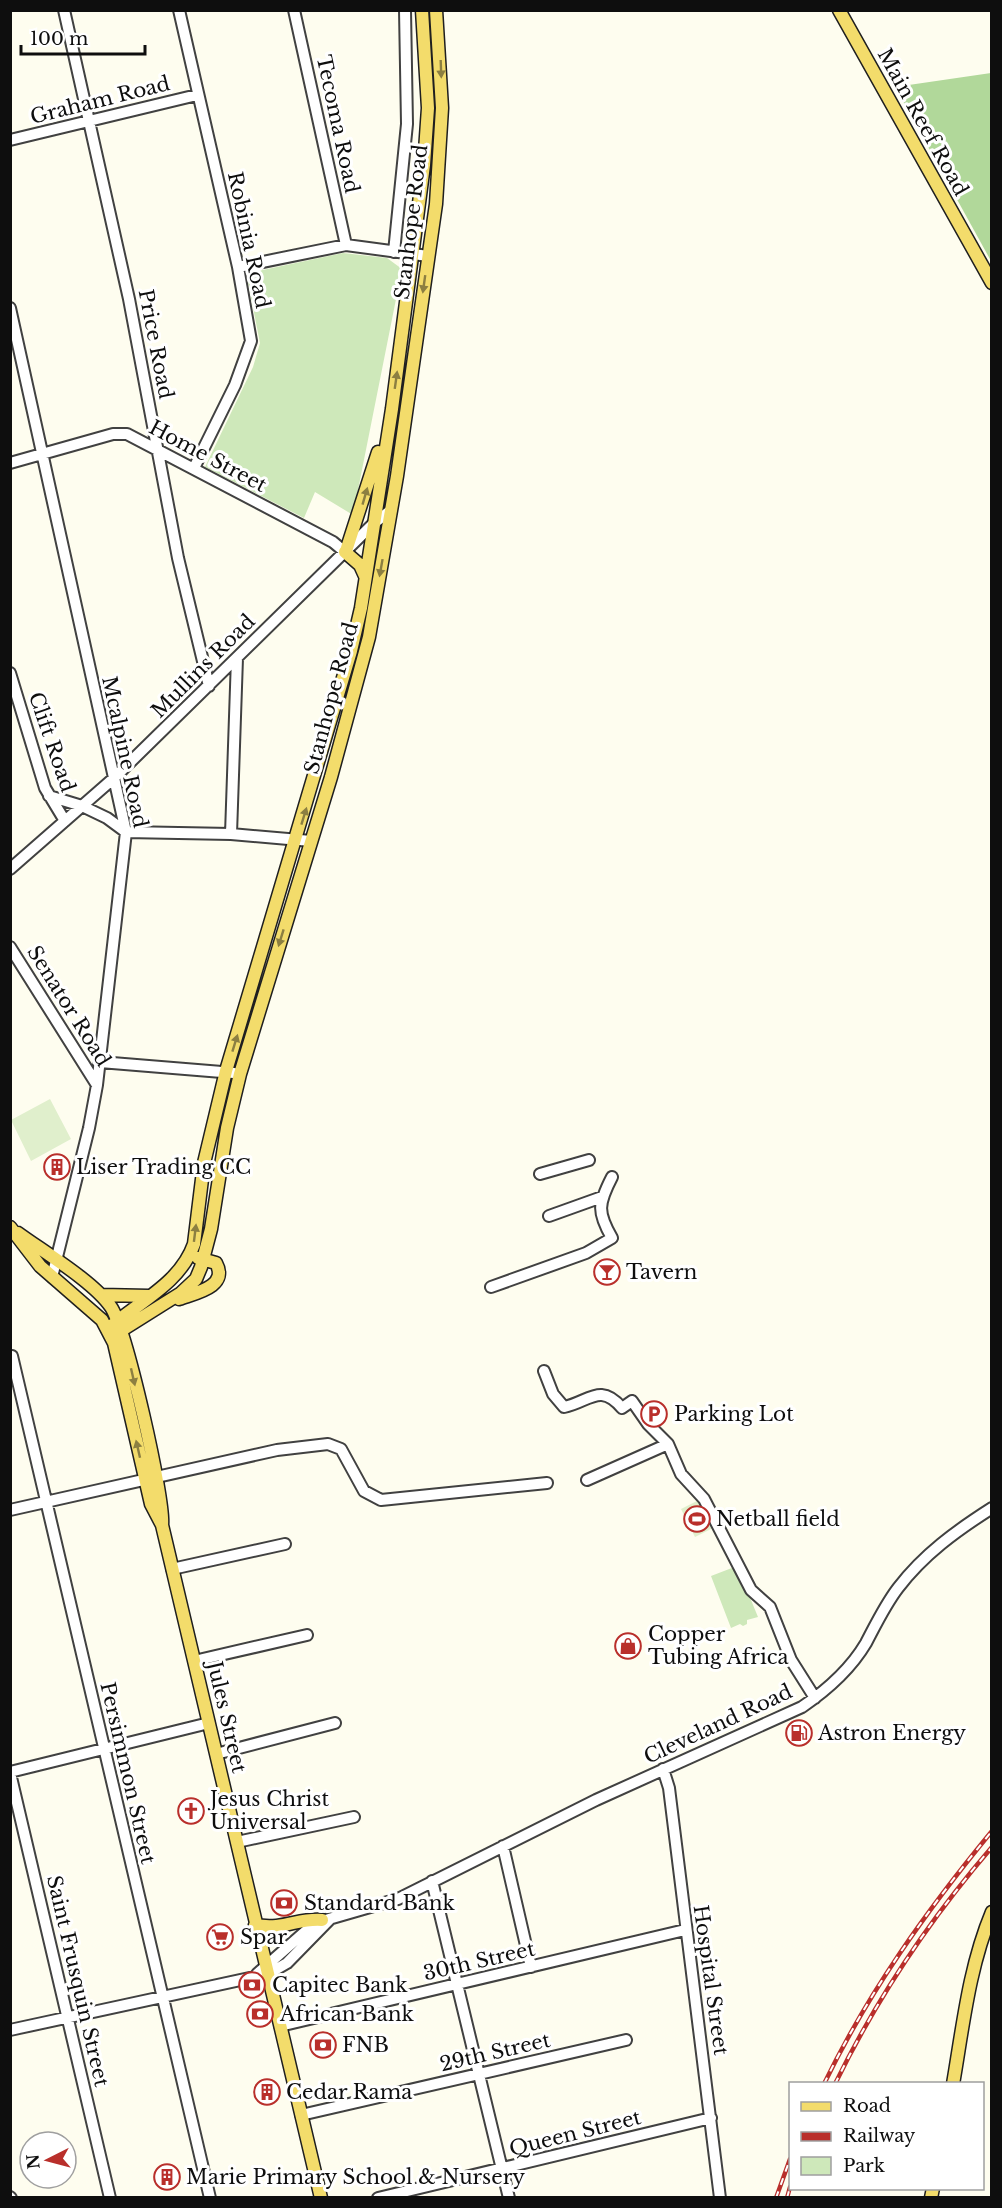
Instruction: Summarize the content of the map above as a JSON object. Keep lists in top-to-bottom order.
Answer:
{
  "streets": {
    "main road": ["Main Reef Road", "Stanhope Road", "Jules Street"],
    "street": [
      "Graham Road",
      "Tecoma Road",
      "Robinia Road",
      "Price Road",
      "Home Street",
      "Mullins Road",
      "Clift Road",
      "Mcalpine Road",
      "Senator Road",
      "Cleveland Road",
      "Persimmon Street",
      "30th Street",
      "Hospital Street",
      "Saint Frusquin Street",
      "29th Street",
      "Queen Street"
    ]
  },
  "crossings": [
    ["Graham Road", "Robinia Road"],
    ["Graham Road", "Price Road"],
    ["Stanhope Road", "Mullins Road"],
    ["Stanhope Road", "Jules Street"],
    ["Robinia Road", "Home Street"],
    ["Price Road", "Home Street"],
    ["Price Road", "Mullins Road"],
    ["Home Street", "Mullins Road"],
    ["Home Street", "Mcalpine Road"],
    ["Mullins Road", "Clift Road"],
    ["Mullins Road", "Mcalpine Road"],
    ["Mcalpine Road", "Senator Road"],
    ["Jules Street", "30th Street"],
    ["Jules Street", "29th Street"],
    ["Cleveland Road", "Hospital Street"],
    ["30th Street", "Hospital Street"],
    ["Hospital Street", "Queen Street"]
  ],
  "places": {
    "building": ["Liser Trading CC", "Cedar Rama", "Marie Primary School & Nursery"],
    "bar": ["Tavern"],
    "parking": ["Parking Lot"],
    "sports": ["Netball field"],
    "shop": ["Copper Tubing Africa"],
    "fuel station": ["Astron Energy"],
    "church": ["Jesus Christ Universal"],
    "bank": [
      "Standard Bank",
      "Capitec Bank",
      "African Bank",
      "FNB"
    ],
    "supermarket": ["Spar"]
  },
  "legend": ["Road", "Railway", "Park"],
  "scale_bar": "100 m",
  "north": "left"
}
